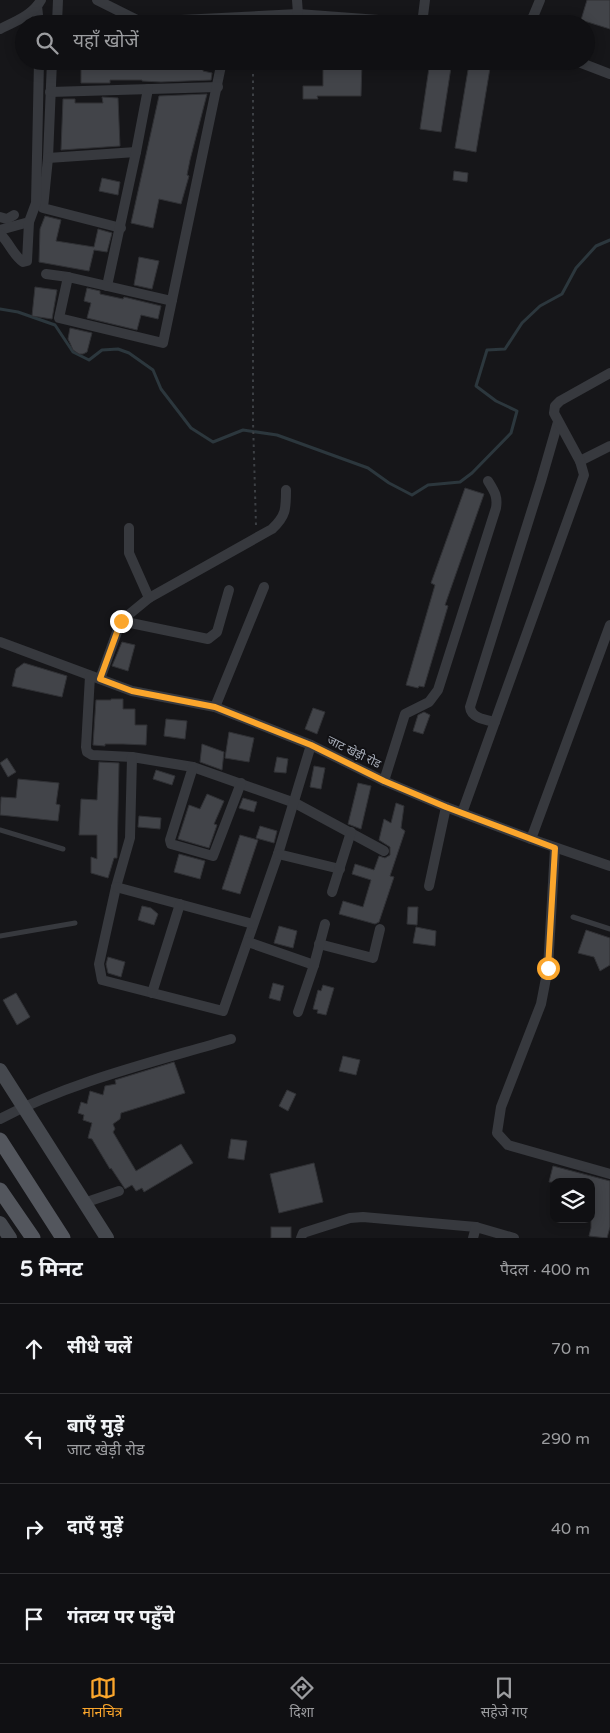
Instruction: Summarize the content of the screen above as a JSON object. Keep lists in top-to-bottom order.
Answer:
{
  "streets": {
    "street": ["जाट खेड़ी रोड"]
  },
  "page": {
    "search": "यहाँ खोजें",
    "heading": ["5 मिनट", "पैदल · 400 m"],
    "list": [
      ["सीधे चलें", "70 m"],
      ["बाएँ मुड़ें", "जाट खेड़ी रोड", "290 m"],
      ["दाएँ मुड़ें", "40 m"],
      "गंतव्य पर पहुँचे"
    ],
    "nav": ["मानचित्र", "दिशा", "सहेजे गए"]
  }
}
